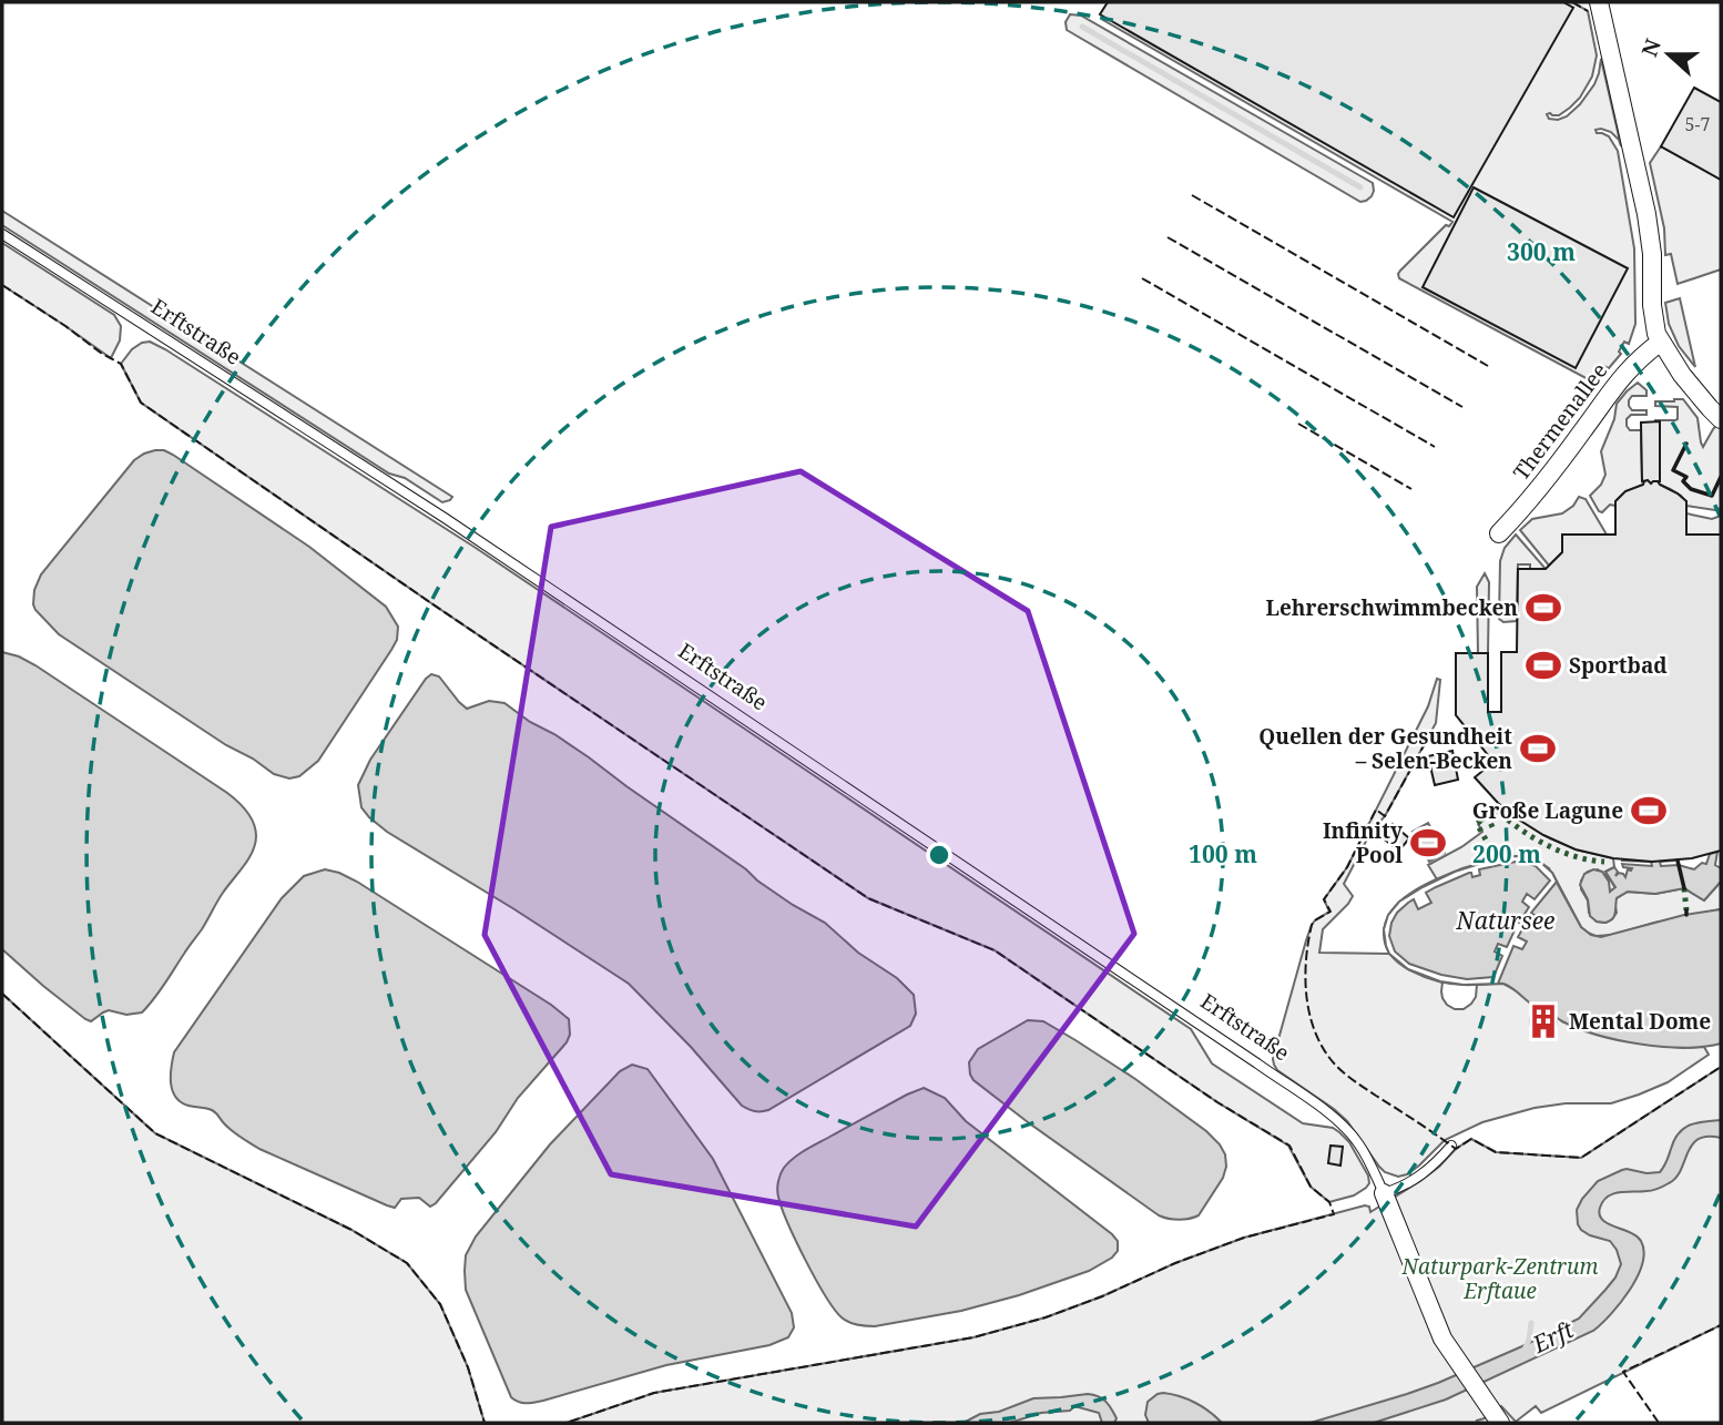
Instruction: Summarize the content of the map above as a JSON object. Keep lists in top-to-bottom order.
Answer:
{
  "streets": {
    "street": ["Erftstraße", "Thermenallee"]
  },
  "water": ["Natursee", "Erft"],
  "parks": ["Naturpark-Zentrum Erftaue"],
  "places": {
    "sports": [
      "Lehrerschwimmbecken",
      "Sportbad",
      "Quellen der Gesundheit – Selen-Becken",
      "Große Lagune",
      "Infinity Pool"
    ],
    "building": ["Mental Dome"]
  },
  "house_numbers": ["5-7"],
  "north": "left",
  "rings": ["300 m", "100 m", "200 m"]
}
